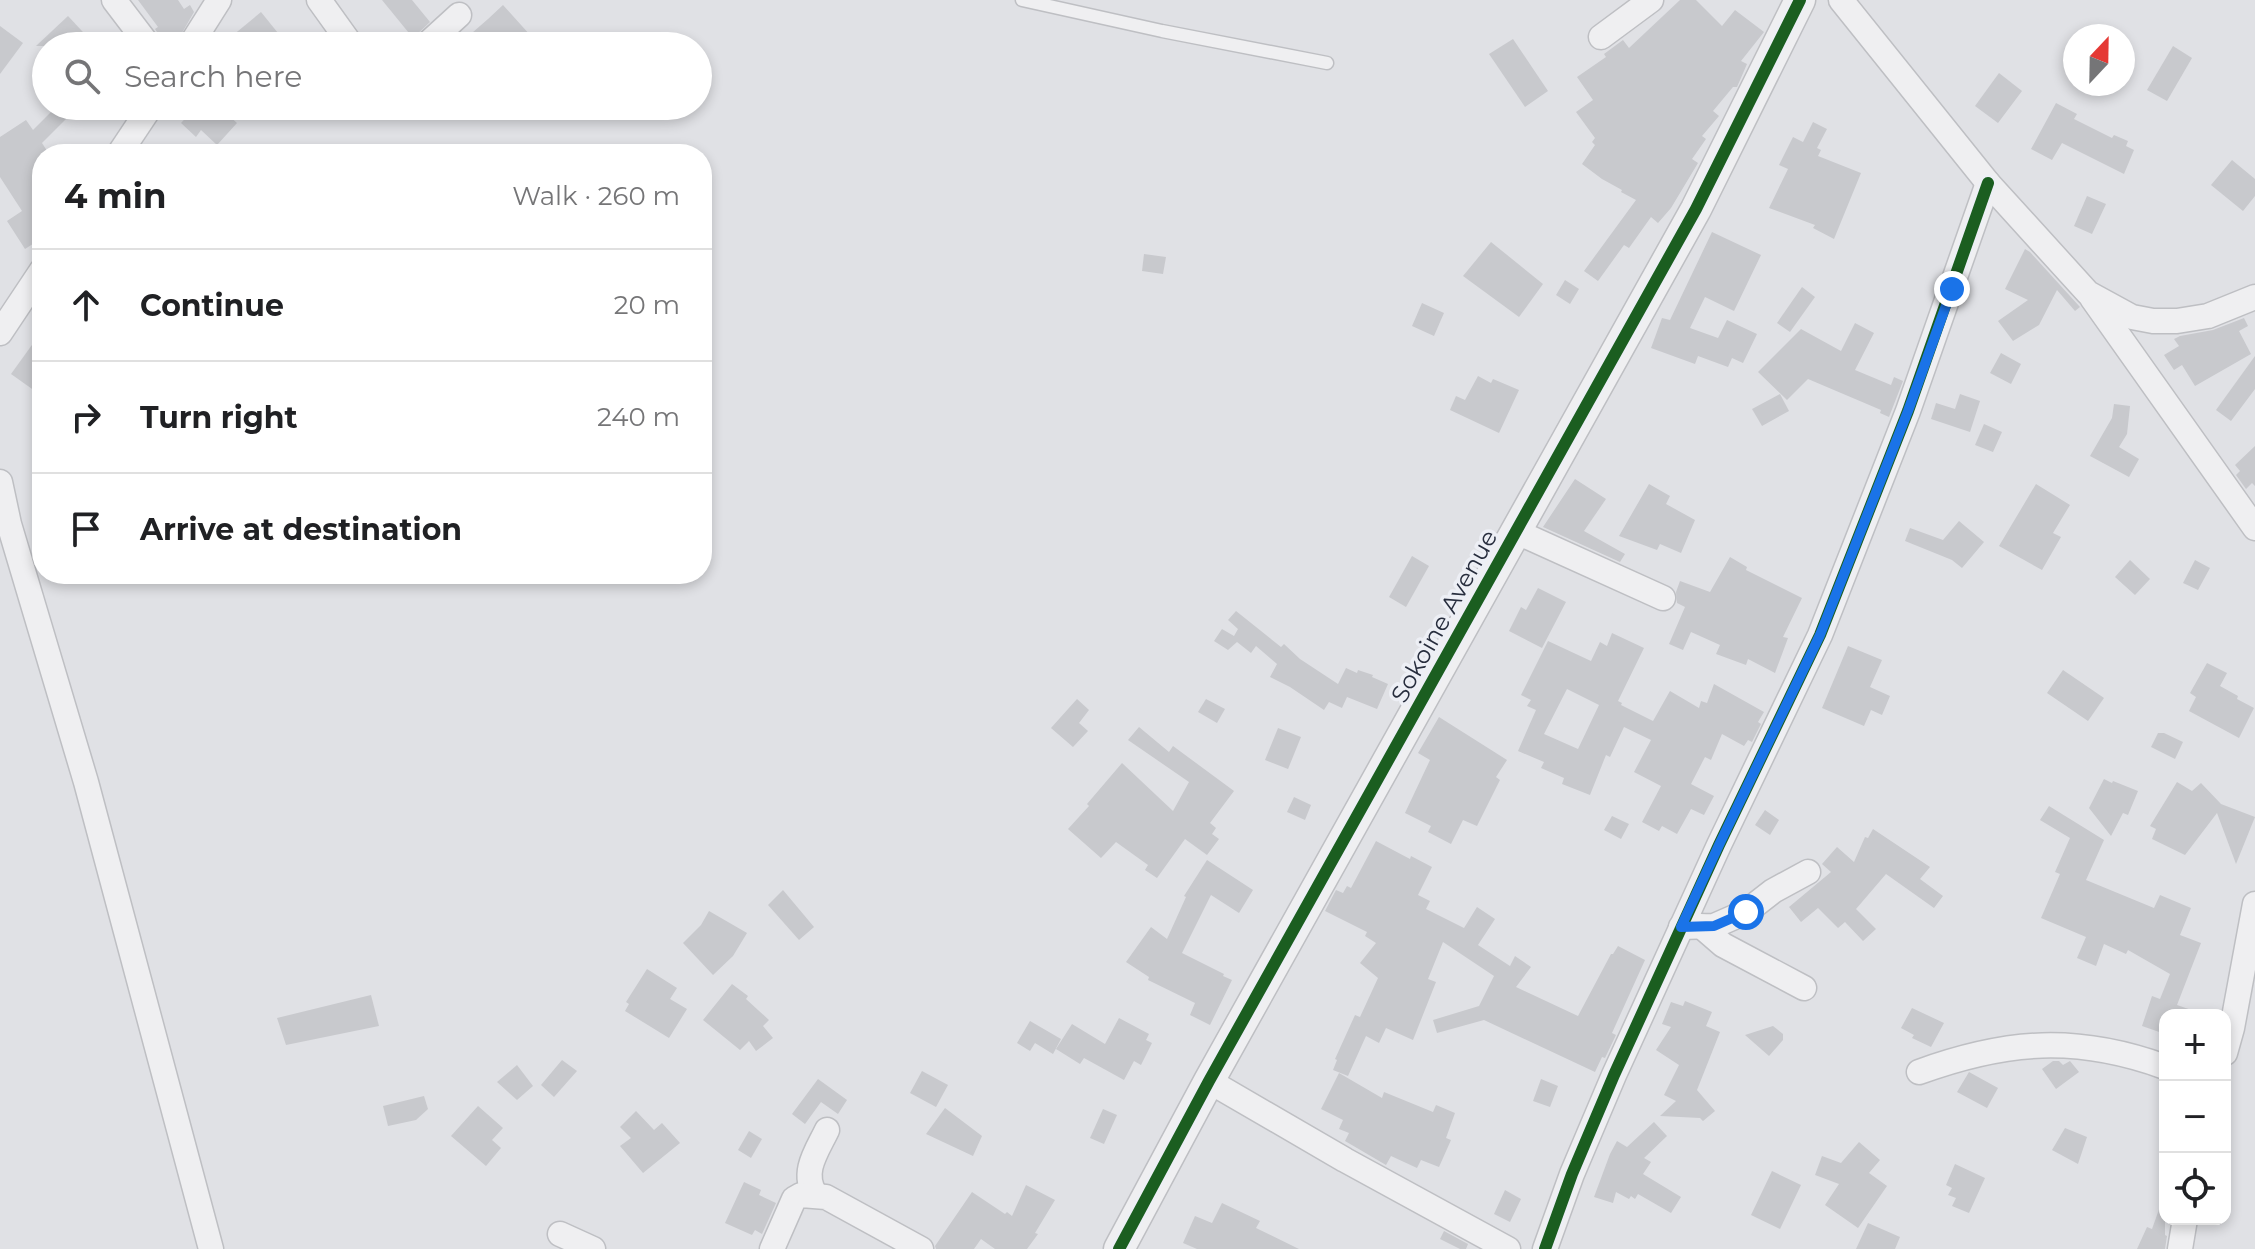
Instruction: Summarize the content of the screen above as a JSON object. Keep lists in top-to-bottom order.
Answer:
{
  "streets": {
    "street": ["Sokoine Avenue"]
  },
  "north": "top",
  "page": {
    "search": "Search here",
    "heading": ["4 min", "Walk · 260 m"],
    "list": [
      ["Continue", "20 m"],
      ["Turn right", "240 m"],
      "Arrive at destination"
    ],
    "map_buttons": ["+", "−"]
  }
}
